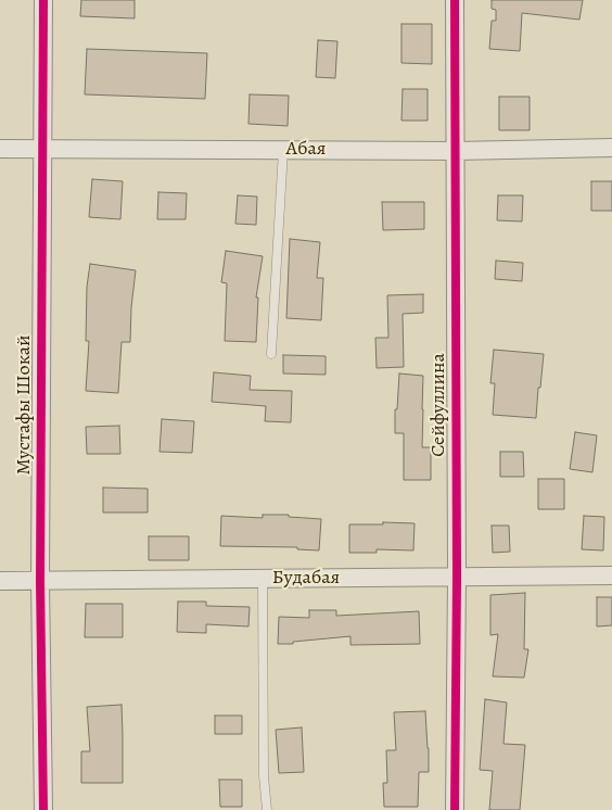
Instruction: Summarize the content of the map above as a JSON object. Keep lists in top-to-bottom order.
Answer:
{
  "streets": {
    "street": [
      "Абая",
      "Мустафы Шокай",
      "Сейфуллина",
      "Будабая"
    ]
  },
  "crossings": [
    ["Абая", "Мустафы Шокай"],
    ["Абая", "Сейфуллина"],
    ["Мустафы Шокай", "Будабая"],
    ["Сейфуллина", "Будабая"]
  ]
}
